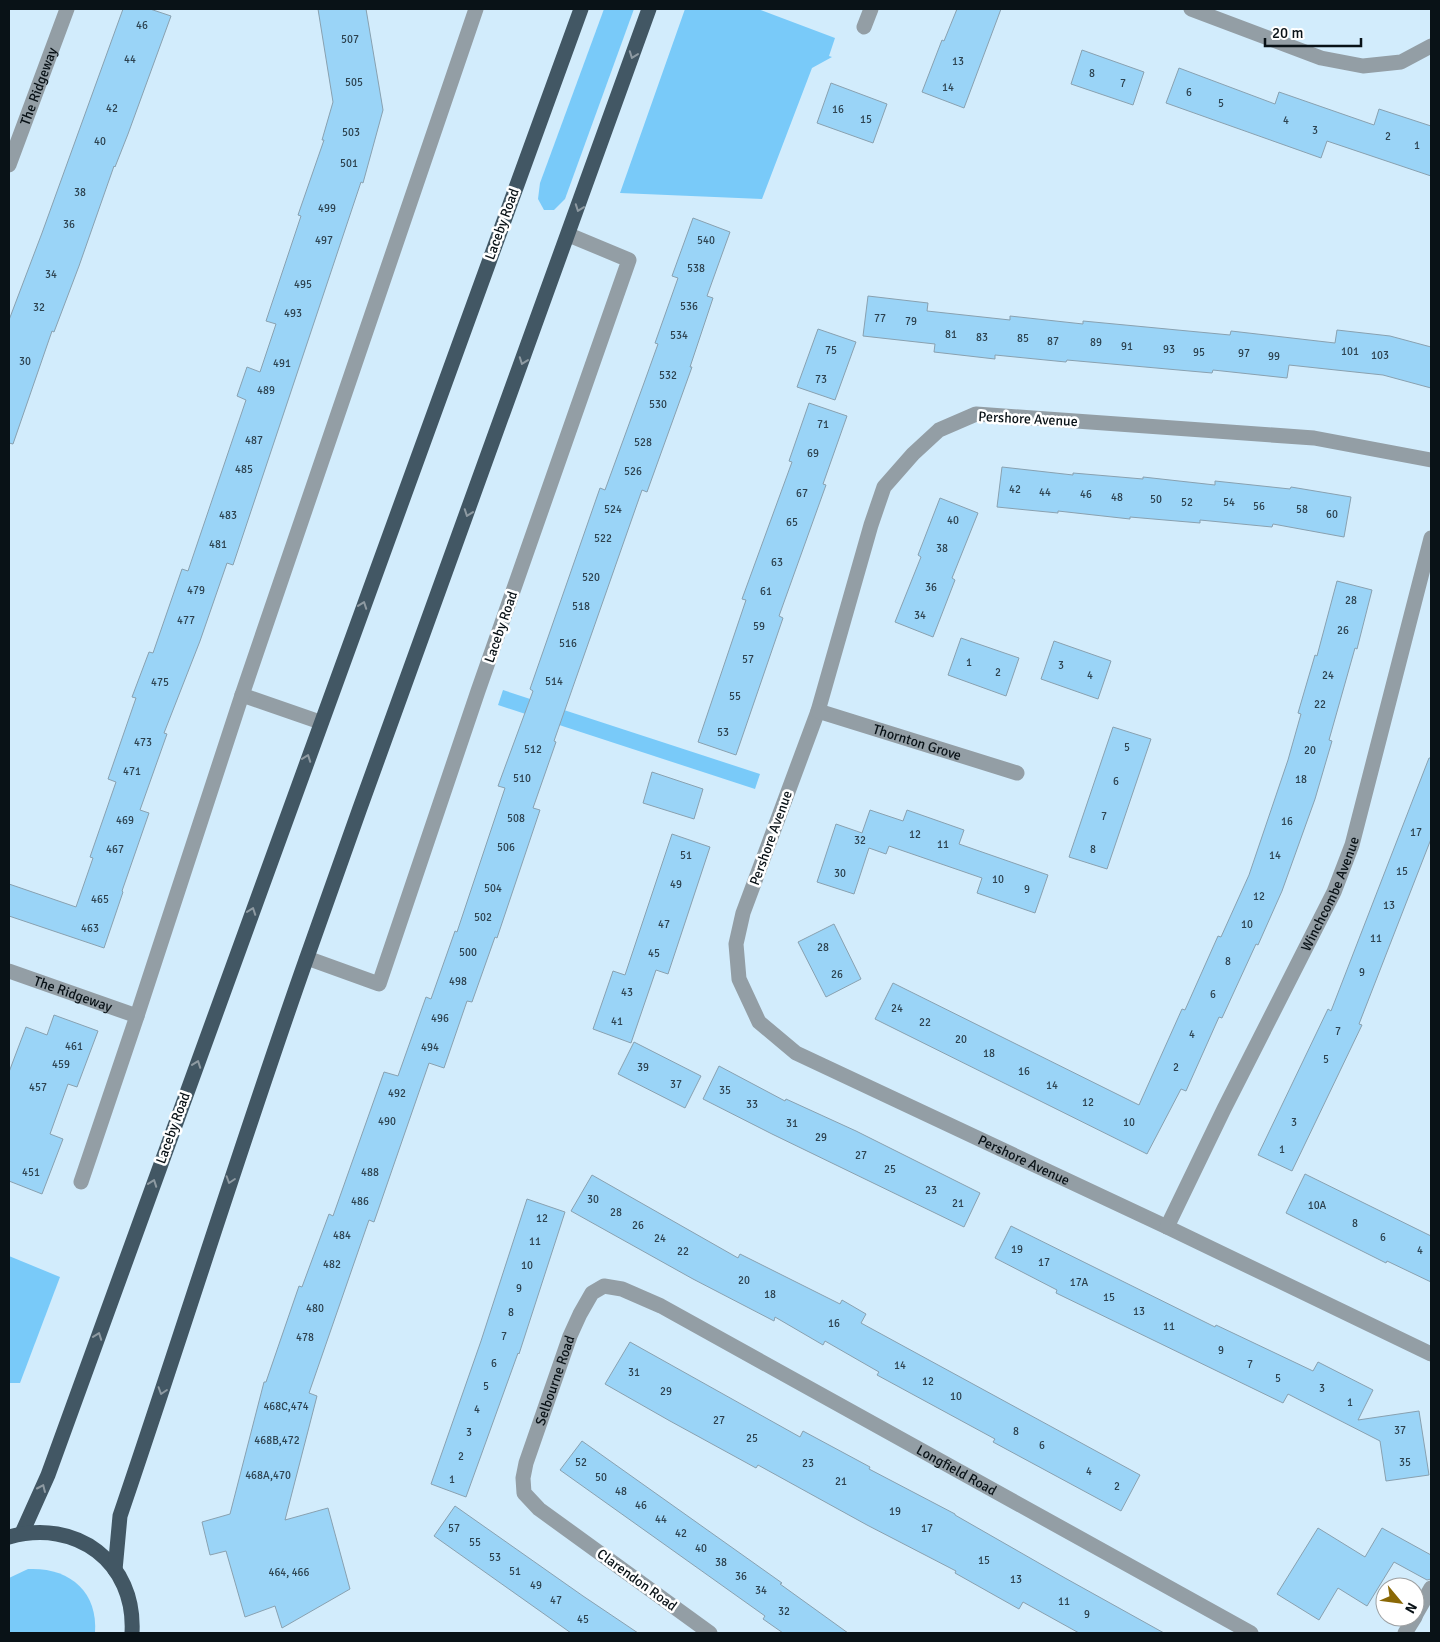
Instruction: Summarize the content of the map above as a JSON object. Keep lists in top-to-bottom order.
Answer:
{
  "streets": {
    "highway": ["Laceby Road"],
    "street": [
      "The Ridgeway",
      "Pershore Avenue",
      "Thornton Grove",
      "Winchcombe Avenue",
      "Selbourne Road",
      "Longfield Road",
      "Clarendon Road"
    ]
  },
  "crossings": [
    ["Pershore Avenue", "Thornton Grove"],
    ["Pershore Avenue", "Winchcombe Avenue"],
    ["Selbourne Road", "Longfield Road"],
    ["Selbourne Road", "Clarendon Road"]
  ],
  "house_numbers": [
    "46",
    "507",
    "44",
    "13",
    "8",
    "505",
    "7",
    "14",
    "6",
    "5",
    "42",
    "16",
    "15",
    "4",
    "3",
    "503",
    "2",
    "40",
    "1",
    "501",
    "38",
    "499",
    "36",
    "497",
    "540",
    "538",
    "34",
    "495",
    "536",
    "32",
    "493",
    "77",
    "79",
    "81",
    "534",
    "83",
    "85",
    "87",
    "89",
    "91",
    "93",
    "75",
    "101",
    "95",
    "97",
    "103",
    "99",
    "30",
    "491",
    "532",
    "73",
    "489",
    "530",
    "71",
    "487",
    "528",
    "69",
    "485",
    "526",
    "42",
    "44",
    "67",
    "46",
    "48",
    "50",
    "52",
    "54",
    "56",
    "524",
    "58",
    "60",
    "483",
    "40",
    "65",
    "522",
    "481",
    "38",
    "63",
    "520",
    "36",
    "479",
    "61",
    "28",
    "518",
    "34",
    "477",
    "59",
    "26",
    "516",
    "57",
    "1",
    "3",
    "2",
    "4",
    "24",
    "514",
    "475",
    "55",
    "22",
    "53",
    "473",
    "5",
    "512",
    "20",
    "471",
    "510",
    "18",
    "6",
    "7",
    "508",
    "469",
    "16",
    "17",
    "12",
    "32",
    "11",
    "506",
    "467",
    "8",
    "51",
    "14",
    "15",
    "30",
    "10",
    "49",
    "504",
    "9",
    "12",
    "465",
    "13",
    "502",
    "47",
    "10",
    "463",
    "11",
    "28",
    "500",
    "45",
    "8",
    "9",
    "26",
    "498",
    "43",
    "6",
    "24",
    "496",
    "41",
    "22",
    "7",
    "4",
    "20",
    "461",
    "494",
    "18",
    "5",
    "459",
    "39",
    "2",
    "16",
    "37",
    "14",
    "457",
    "35",
    "492",
    "12",
    "33",
    "490",
    "10",
    "3",
    "31",
    "29",
    "1",
    "27",
    "25",
    "451",
    "488",
    "23",
    "30",
    "486",
    "21",
    "10A",
    "28",
    "12",
    "8",
    "26",
    "484",
    "6",
    "24",
    "11",
    "19",
    "4",
    "22",
    "17",
    "482",
    "10",
    "20",
    "17A",
    "9",
    "18",
    "15",
    "480",
    "13",
    "8",
    "16",
    "11",
    "7",
    "478",
    "9",
    "6",
    "7",
    "14",
    "31",
    "5",
    "12",
    "5",
    "3",
    "29",
    "10",
    "1",
    "468C,474",
    "4",
    "27",
    "37",
    "8",
    "3",
    "25",
    "468B,472",
    "6",
    "2",
    "52",
    "35",
    "23",
    "4",
    "468A,470",
    "50",
    "1",
    "21",
    "2",
    "48",
    "46",
    "19",
    "44",
    "57",
    "17",
    "42",
    "55",
    "40",
    "53",
    "15",
    "38",
    "51",
    "464, 466",
    "36",
    "13",
    "49",
    "34",
    "47",
    "11",
    "32",
    "9",
    "45"
  ],
  "scale_bar": "20 m",
  "north": "bottom right"
}
